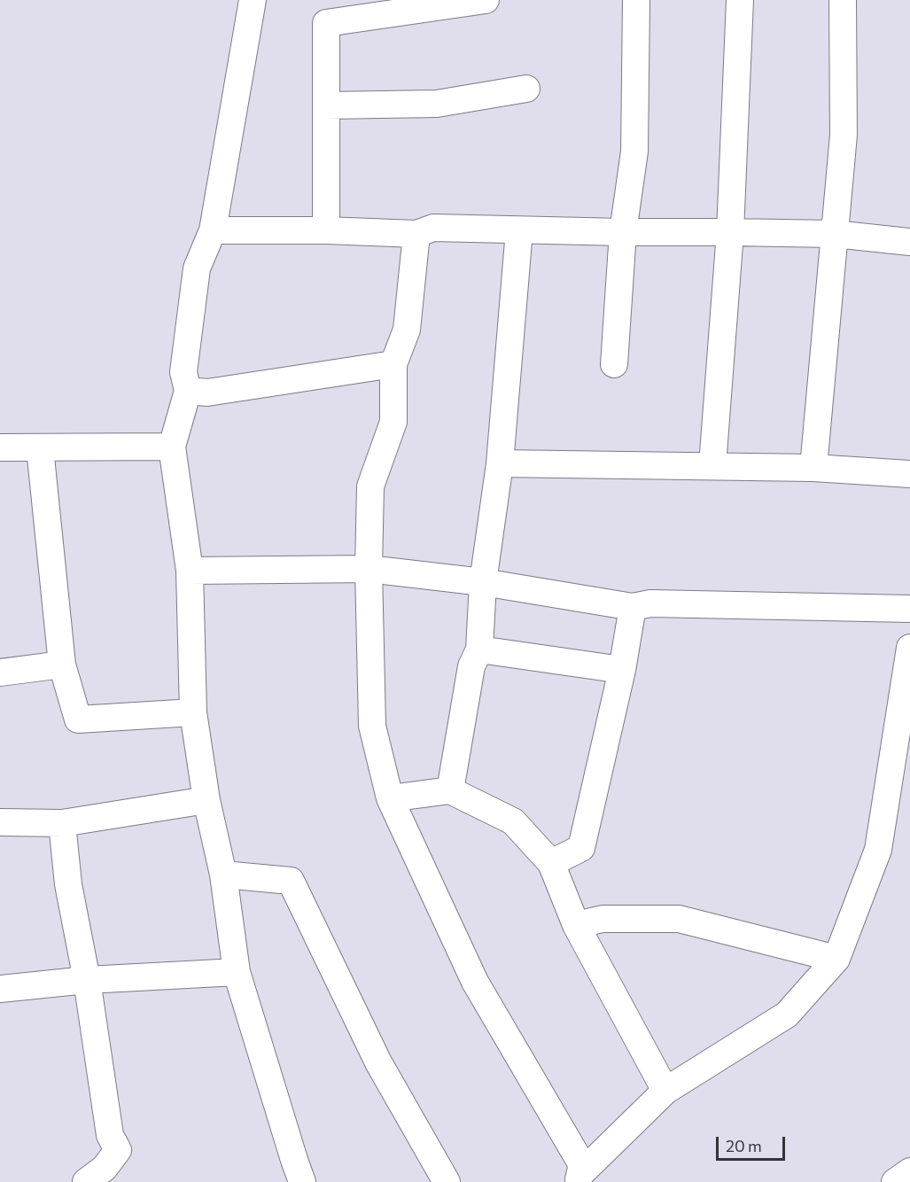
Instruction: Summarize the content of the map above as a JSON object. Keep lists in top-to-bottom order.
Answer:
{
  "scale_bar": "20 m"
}
